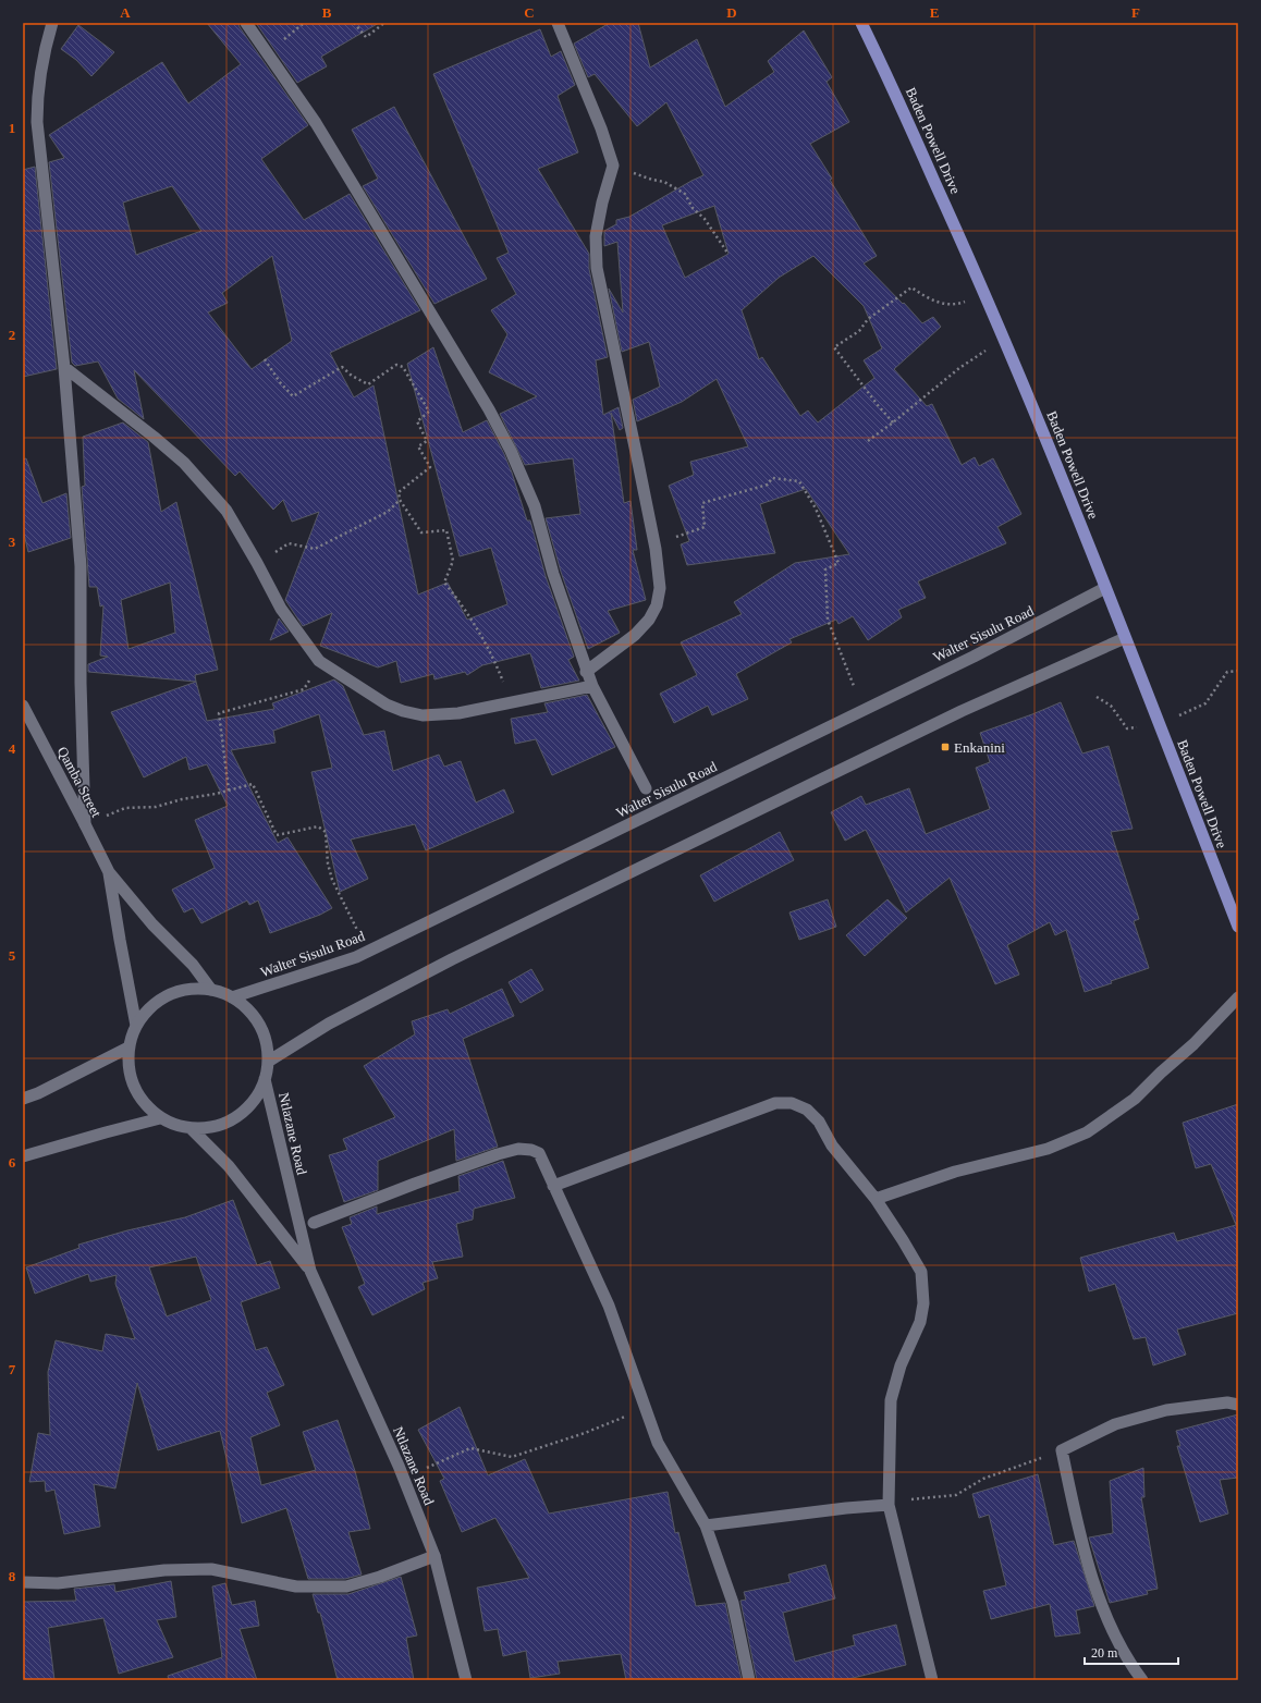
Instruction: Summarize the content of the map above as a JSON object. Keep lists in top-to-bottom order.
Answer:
{
  "streets": {
    "main road": ["Baden Powell Drive"],
    "street": ["Walter Sisulu Road", "Qamba Street", "Ntlazane Road"]
  },
  "crossings": [
    ["Baden Powell Drive", "Walter Sisulu Road"],
    ["Walter Sisulu Road", "Qamba Street"],
    ["Walter Sisulu Road", "Ntlazane Road"],
    ["Qamba Street", "Ntlazane Road"]
  ],
  "places": {
    "transit": ["Enkanini"]
  },
  "scale_bar": "20 m",
  "grid": {
    "columns": [
      "A",
      "B",
      "C",
      "D",
      "E",
      "F"
    ],
    "rows": [
      "1",
      "2",
      "3",
      "4",
      "5",
      "6",
      "7",
      "8"
    ]
  }
}
